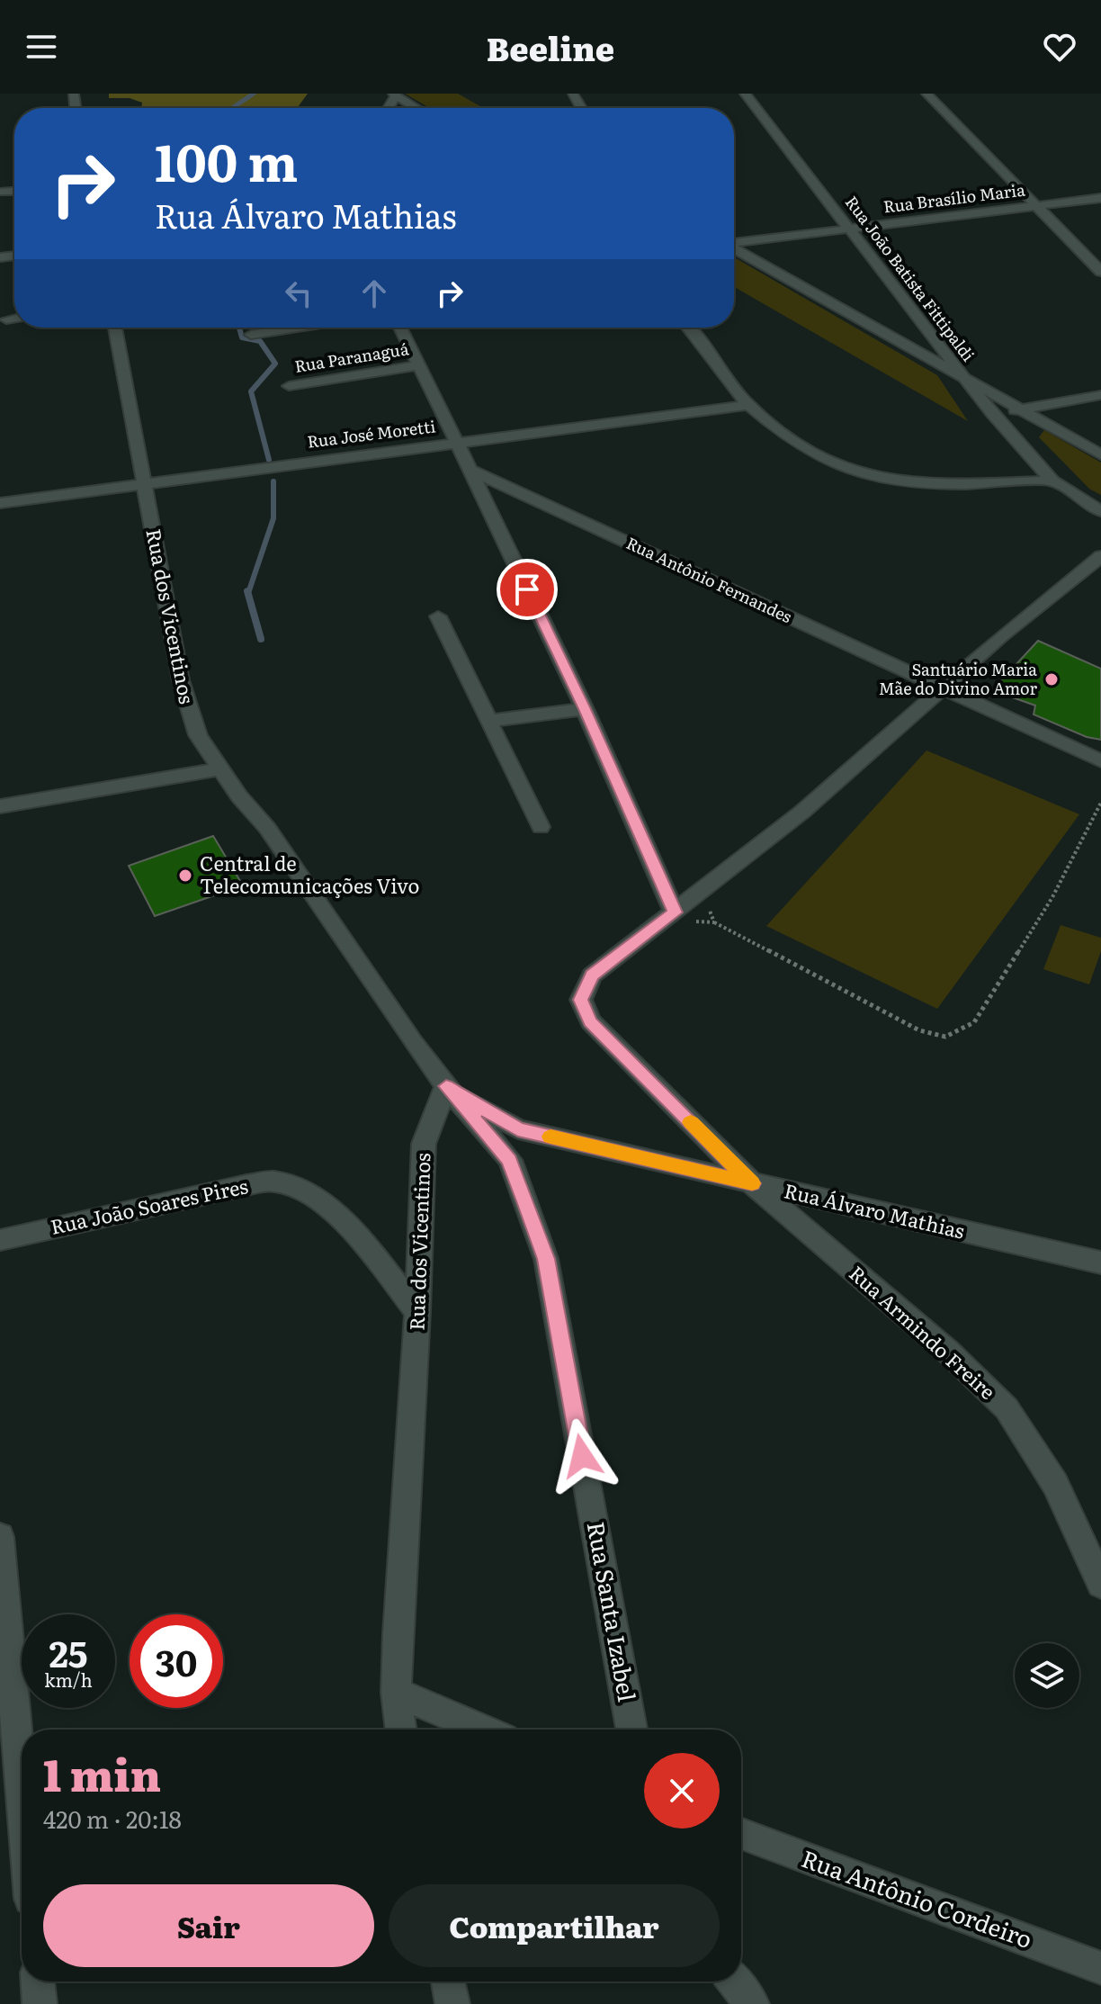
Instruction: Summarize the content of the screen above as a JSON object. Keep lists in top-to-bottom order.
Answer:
{
  "streets": {
    "street": [
      "Rua Brasílio Maria",
      "Rua João Batista Fittipaldi",
      "Rua Paranaguá",
      "Rua José Moretti",
      "Rua Antônio Fernandes",
      "Rua dos Vicentinos",
      "Rua João Soares Pires",
      "Rua Álvaro Mathias",
      "Rua Armindo Freire",
      "Rua Santa Izabel",
      "Rua Antônio Cordeiro"
    ]
  },
  "crossings": [
    ["Rua Brasílio Maria", "Rua João Batista Fittipaldi"],
    ["Rua José Moretti", "Rua dos Vicentinos"],
    ["Rua Antônio Fernandes", "Rua Armindo Freire"],
    ["Rua dos Vicentinos", "Rua João Soares Pires"],
    ["Rua dos Vicentinos", "Rua Álvaro Mathias"],
    ["Rua dos Vicentinos", "Rua Santa Izabel"],
    ["Rua Álvaro Mathias", "Rua Armindo Freire"],
    ["Rua Álvaro Mathias", "Rua Santa Izabel"]
  ],
  "places": ["Santuário Maria Mãe do Divino Amor", "Central de Telecomunicações Vivo"],
  "page": {
    "header": "Beeline",
    "turn": ["100 m", "Rua Álvaro Mathias"],
    "speed": "25 km/h",
    "limit": "30",
    "heading": ["1 min", "420 m · 20:18"],
    "buttons": ["Sair", "Compartilhar"]
  }
}
